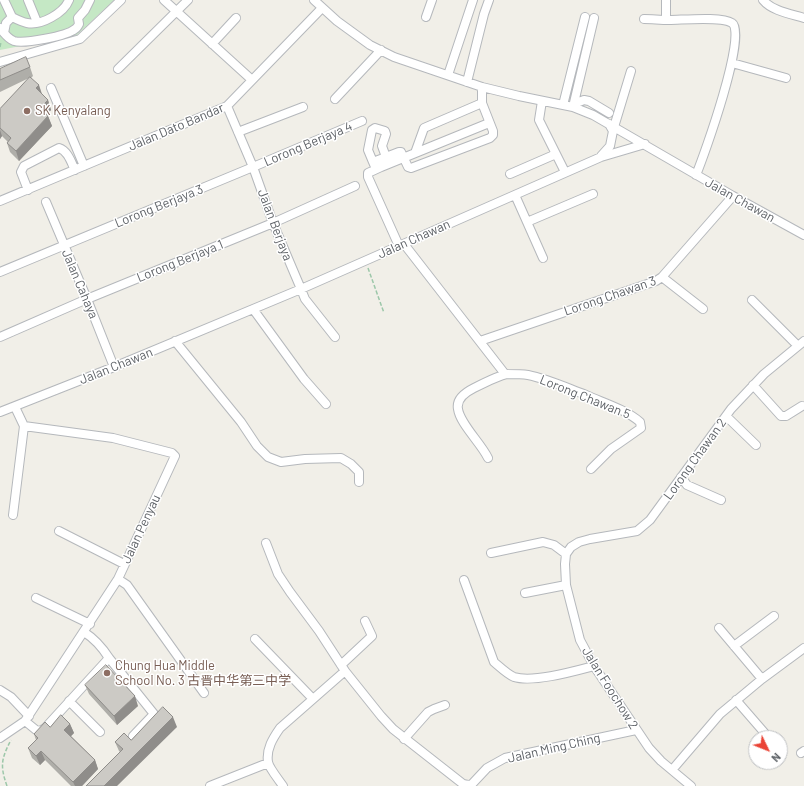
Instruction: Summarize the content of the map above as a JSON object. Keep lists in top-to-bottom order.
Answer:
{
  "streets": {
    "street": [
      "Jalan Dato Bandar",
      "Lorong Berjaya 4",
      "Jalan Chawan",
      "Lorong Berjaya 3",
      "Jalan Berjaya",
      "Lorong Berjaya 1",
      "Jalan Cahaya",
      "Lorong Chawan 3",
      "Lorong Chawan 5",
      "Lorong Chawan 2",
      "Jalan Penyau",
      "Jalan Foochow 2",
      "Jalan Ming Ching"
    ]
  },
  "crossings": [
    ["Jalan Dato Bandar", "Jalan Berjaya"],
    ["Lorong Berjaya 4", "Lorong Berjaya 3"],
    ["Lorong Berjaya 4", "Jalan Berjaya"],
    ["Jalan Chawan", "Jalan Berjaya"],
    ["Jalan Chawan", "Jalan Cahaya"],
    ["Jalan Chawan", "Lorong Chawan 3"],
    ["Lorong Berjaya 3", "Jalan Berjaya"],
    ["Lorong Berjaya 3", "Jalan Cahaya"],
    ["Jalan Berjaya", "Lorong Berjaya 1"],
    ["Lorong Berjaya 1", "Jalan Cahaya"],
    ["Lorong Chawan 2", "Jalan Foochow 2"],
    ["Jalan Foochow 2", "Jalan Ming Ching"]
  ],
  "places": ["SK Kenyalang", "Chung Hua Middle School No. 3 古晋中华第三中学"],
  "north": "bottom right"
}
